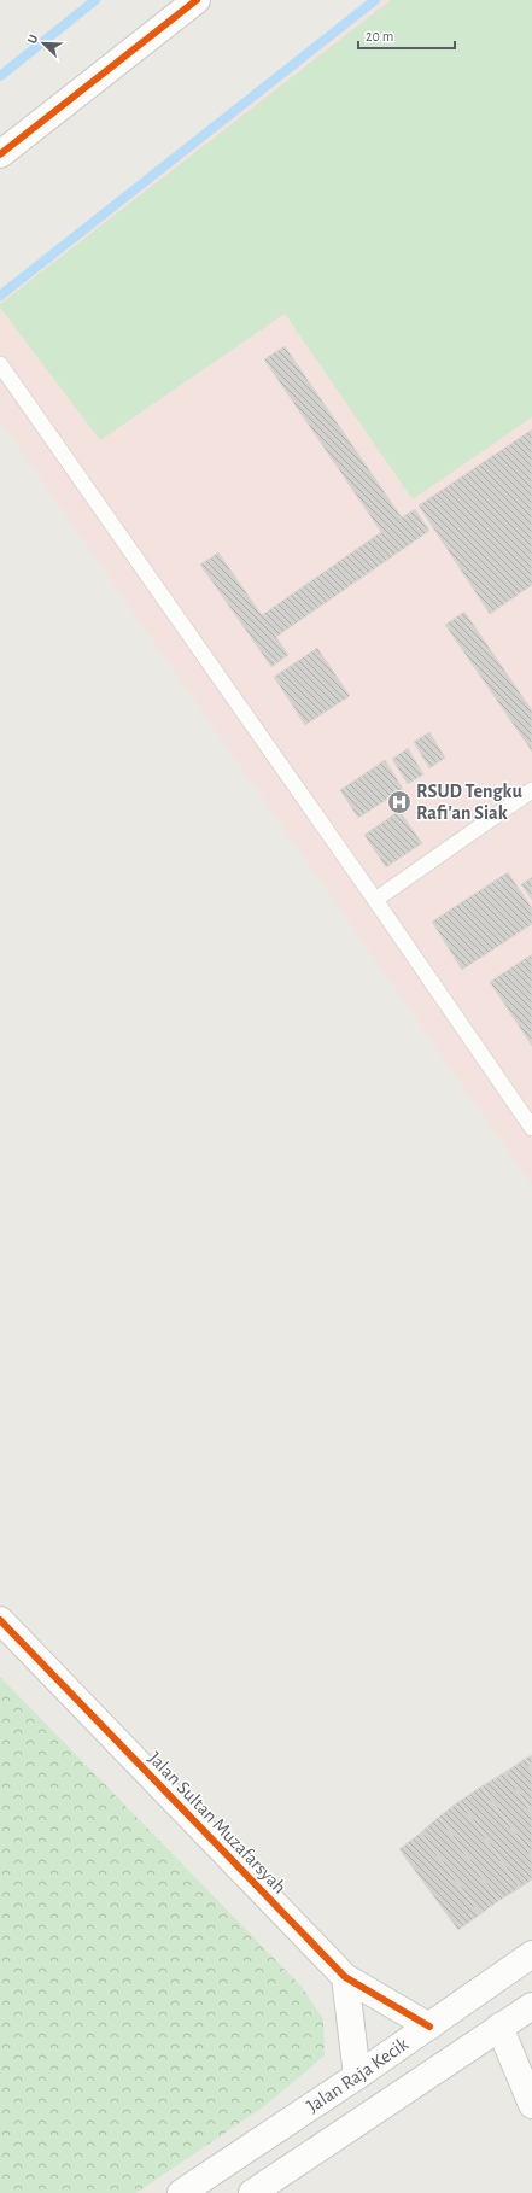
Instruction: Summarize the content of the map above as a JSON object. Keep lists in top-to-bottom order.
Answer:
{
  "streets": {
    "street": ["Jalan Sultan Muzafarsyah", "Jalan Raja Kecik"]
  },
  "crossings": [
    ["Jalan Sultan Muzafarsyah", "Jalan Raja Kecik"]
  ],
  "places": {
    "hospital": ["RSUD Tengku Rafi'an Siak"]
  },
  "scale_bar": "20 m",
  "north": "top left"
}
